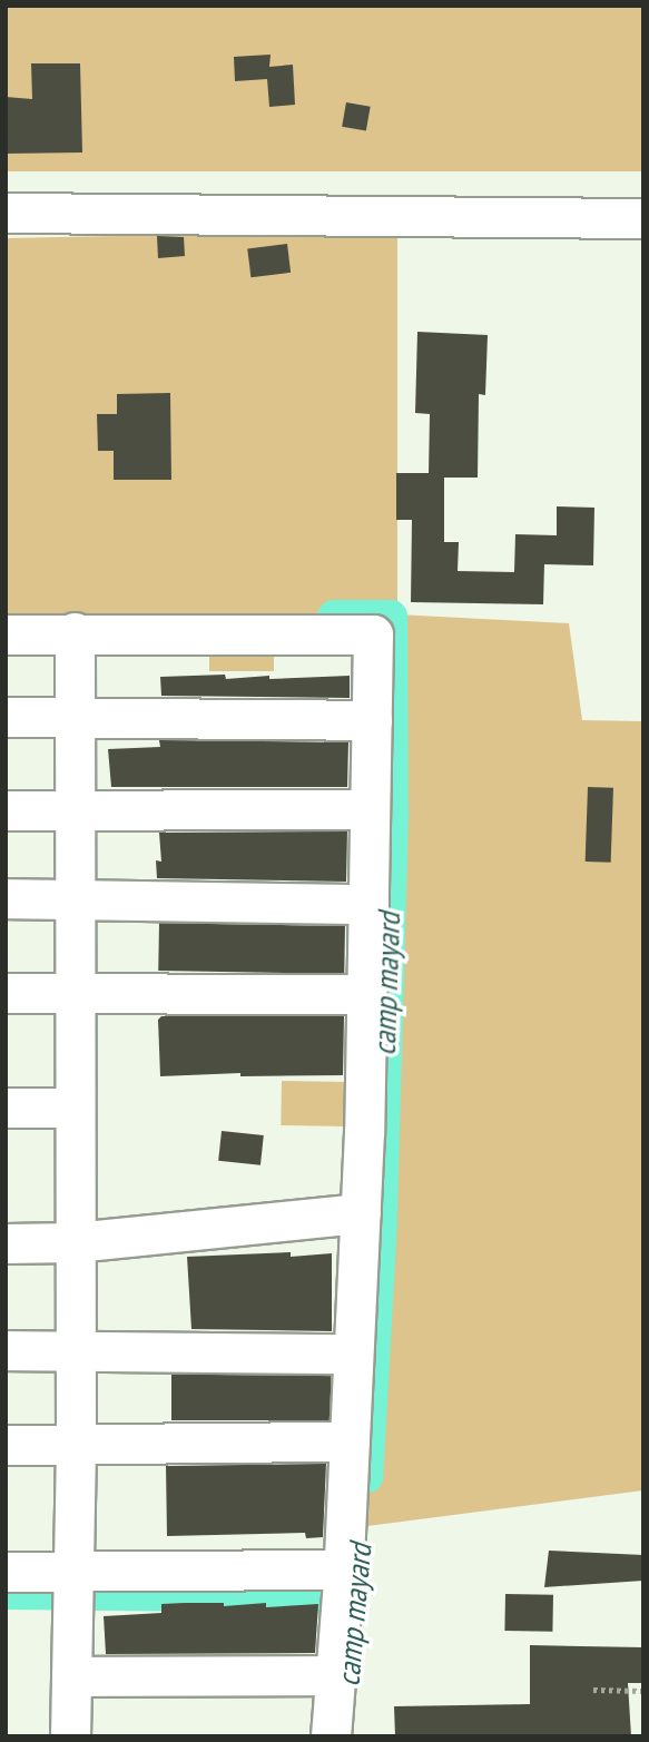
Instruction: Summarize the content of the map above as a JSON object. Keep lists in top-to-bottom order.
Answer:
{
  "water": ["camp mayard"]
}
